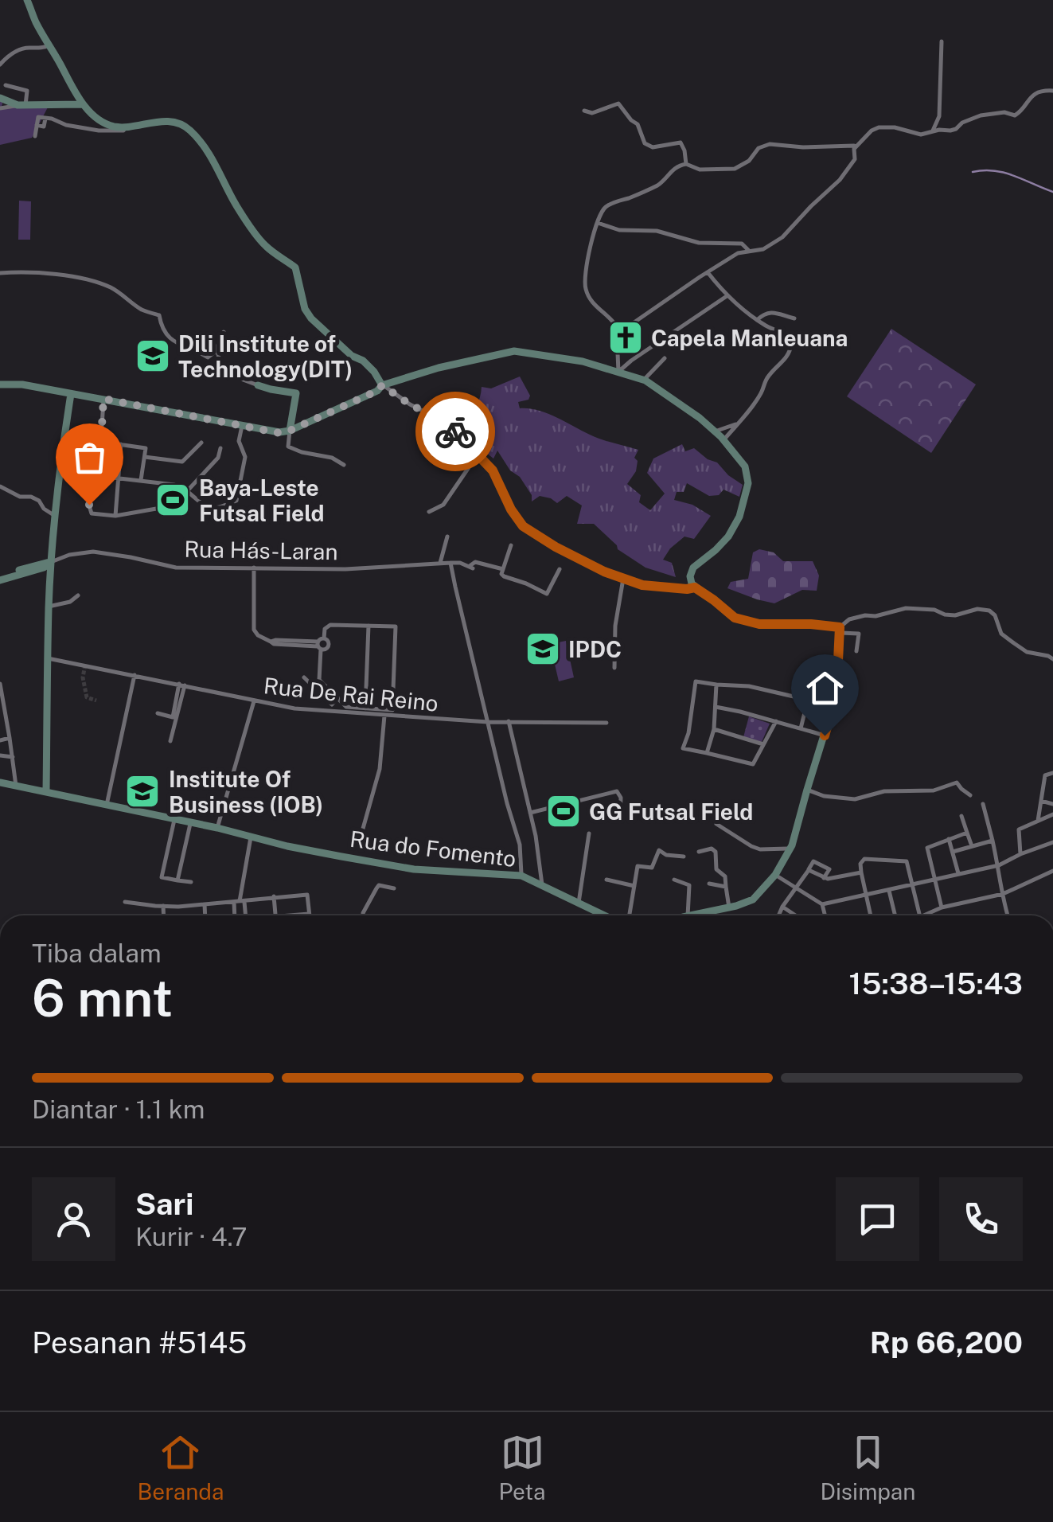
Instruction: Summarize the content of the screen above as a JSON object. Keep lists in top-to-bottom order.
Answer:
{
  "streets": {
    "street": ["Rua Hás-Laran", "Rua De Rai Reino", "Rua do Fomento"]
  },
  "places": {
    "church": ["Capela Manleuana"],
    "school or university": ["Dili Institute of Technology(DIT)", "IPDC", "Institute Of Business (IOB)"],
    "sports": ["Baya-Leste Futsal Field", "GG Futsal Field"]
  },
  "page": {
    "heading": ["6 mnt", "Tiba dalam", "15:38–15:43"],
    "panel": [
      "Sari",
      "Kurir · 4.7",
      "Pesanan #5145",
      "Rp 66,200"
    ],
    "bar": "Diantar · 1.1 km",
    "tabs": ["Beranda", "Peta", "Disimpan"]
  }
}
